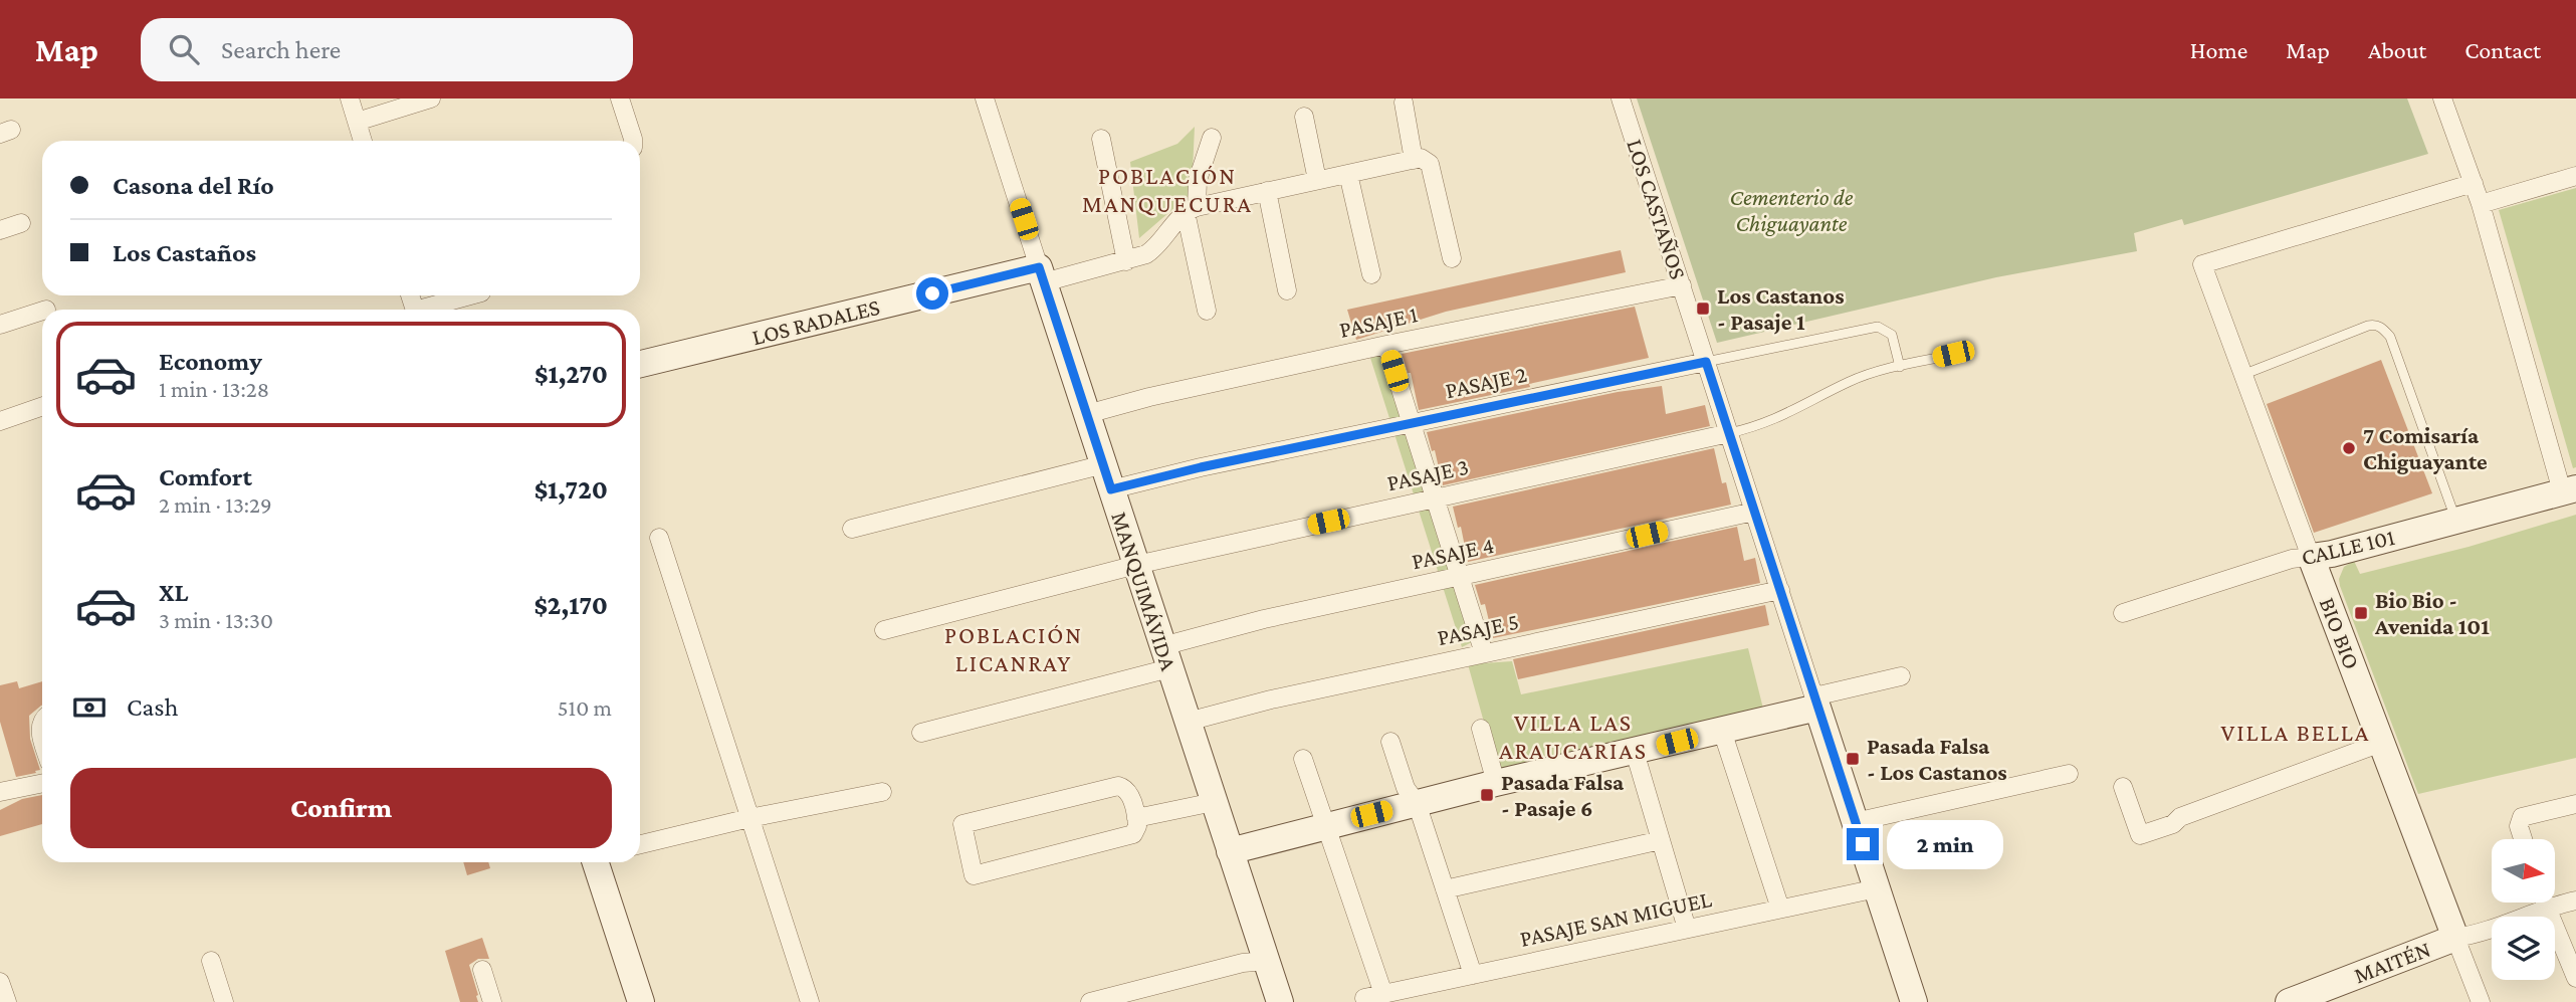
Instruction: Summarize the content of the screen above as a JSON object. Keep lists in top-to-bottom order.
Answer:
{
  "streets": {
    "street": [
      "LOS CASTAÑOS",
      "LOS RADALES",
      "PASAJE 1",
      "PASAJE 2",
      "PASAJE 3",
      "CALLE 101",
      "PASAJE 4",
      "MANQUIMÁVIDA",
      "PASAJE 5",
      "BIO BIO",
      "PASAJE SAN MIGUEL",
      "MAITÉN"
    ]
  },
  "crossings": [
    ["LOS CASTAÑOS", "PASAJE 1"],
    ["LOS CASTAÑOS", "PASAJE 2"],
    ["LOS CASTAÑOS", "PASAJE 3"],
    ["LOS CASTAÑOS", "PASAJE 4"],
    ["LOS CASTAÑOS", "PASAJE 5"],
    ["LOS CASTAÑOS", "PASAJE SAN MIGUEL"],
    ["LOS RADALES", "MANQUIMÁVIDA"],
    ["PASAJE 1", "MANQUIMÁVIDA"],
    ["PASAJE 2", "MANQUIMÁVIDA"],
    ["PASAJE 3", "MANQUIMÁVIDA"],
    ["CALLE 101", "BIO BIO"],
    ["PASAJE 4", "MANQUIMÁVIDA"],
    ["MANQUIMÁVIDA", "PASAJE 5"],
    ["BIO BIO", "MAITÉN"]
  ],
  "districts": [
    "POBLACIÓN MANQUECURA",
    "POBLACIÓN LICANRAY",
    "VILLA LAS ARAUCARIAS",
    "VILLA BELLA"
  ],
  "parks": ["Cementerio de Chiguayante"],
  "places": {
    "transit": [
      "Los Castanos - Pasaje 1",
      "Bio Bio - Avenida 101",
      "Pasada Falsa - Los Castanos",
      "Pasada Falsa - Pasaje 6"
    ],
    "other": ["7 Comisaría Chiguayante"]
  },
  "north": "right",
  "page": {
    "header": "Map",
    "search": "Search here",
    "nav": [
      "Home",
      "Map",
      "About",
      "Contact"
    ],
    "banner": ["Casona del Río", "Los Castaños"],
    "list": [
      {
        "name": "Economy",
        "note": "1 min · 13:28",
        "value": "$1,270"
      },
      {
        "name": "Comfort",
        "note": "2 min · 13:29",
        "value": "$1,720"
      },
      {
        "name": "XL",
        "note": "3 min · 13:30",
        "value": "$2,170"
      }
    ],
    "pay": ["Cash", "510 m"],
    "buttons": "Confirm",
    "bubble": "2 min"
  }
}
